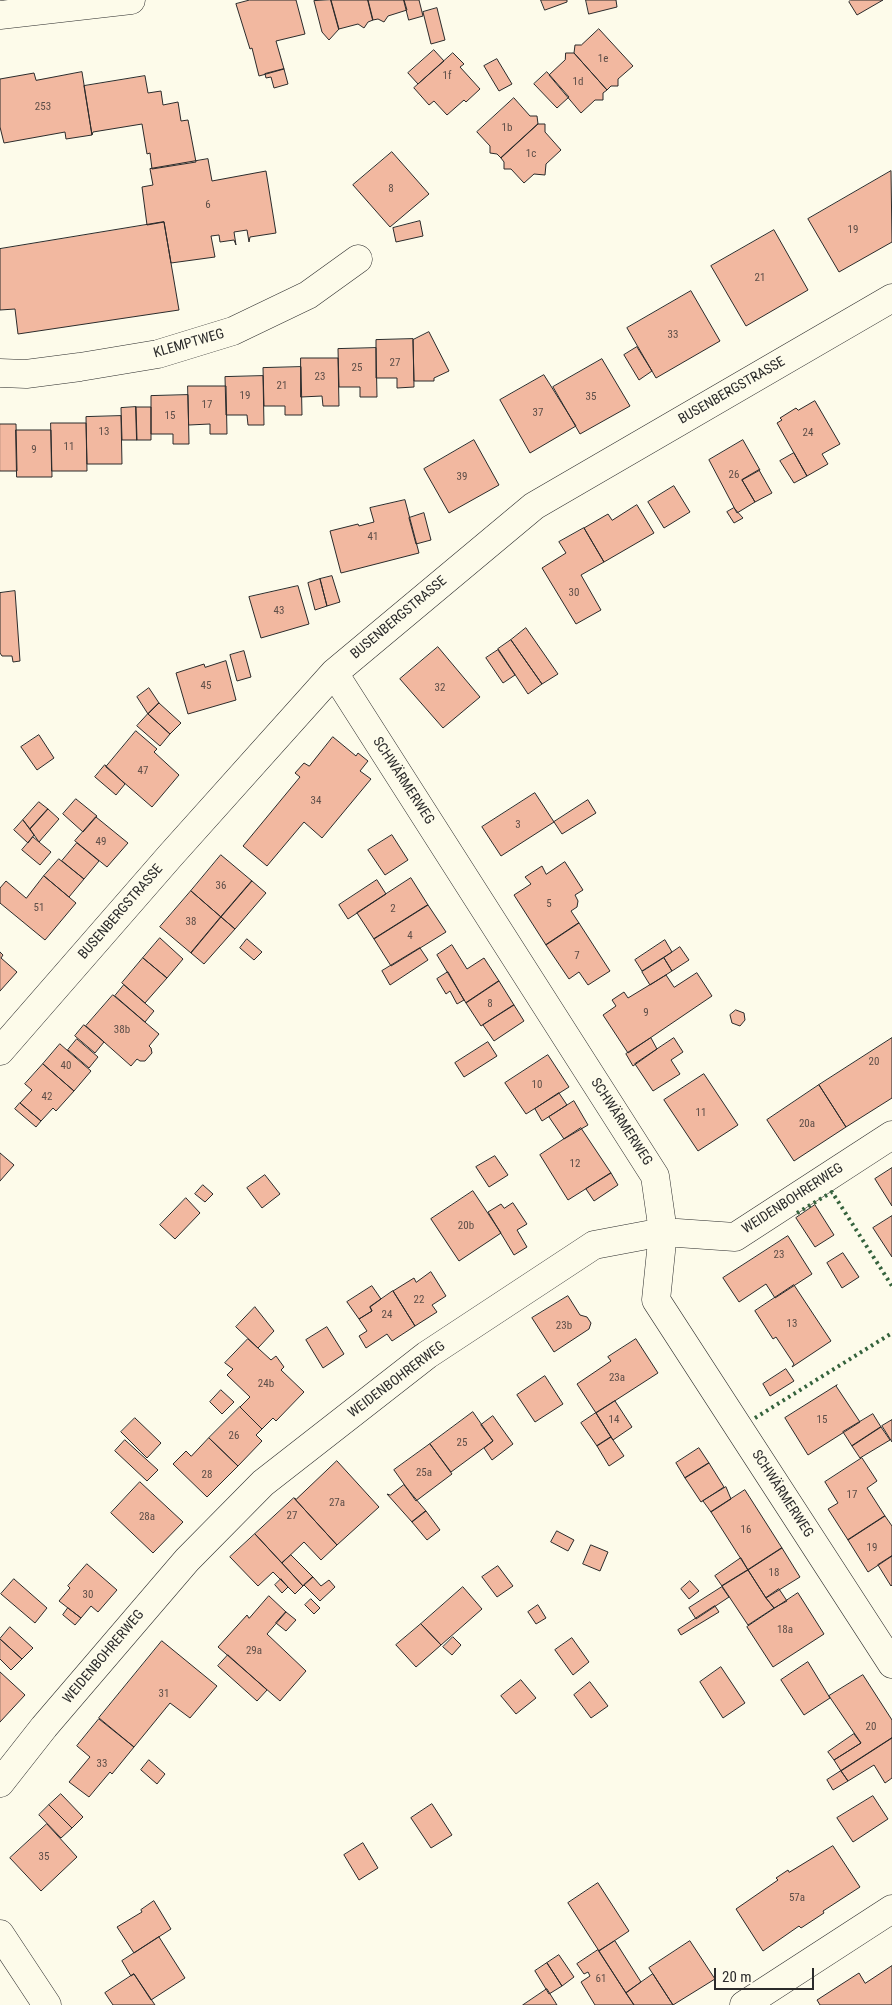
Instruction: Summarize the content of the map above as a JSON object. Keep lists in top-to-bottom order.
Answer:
{
  "streets": {
    "street": [
      "KLEMPTWEG",
      "BUSENBERGSTRASSE",
      "SCHWÄRMERWEG",
      "WEIDENBOHRERWEG"
    ]
  },
  "crossings": [
    ["BUSENBERGSTRASSE", "SCHWÄRMERWEG"],
    ["SCHWÄRMERWEG", "WEIDENBOHRERWEG"]
  ],
  "house_numbers": [
    "1e",
    "1f",
    "1d",
    "253",
    "1b",
    "1c",
    "8",
    "6",
    "19",
    "21",
    "33",
    "27",
    "25",
    "23",
    "21",
    "19",
    "35",
    "17",
    "37",
    "15",
    "13",
    "24",
    "11",
    "9",
    "26",
    "39",
    "41",
    "30",
    "43",
    "45",
    "32",
    "47",
    "34",
    "3",
    "49",
    "36",
    "5",
    "51",
    "2",
    "38",
    "4",
    "7",
    "8",
    "9",
    "38b",
    "20",
    "40",
    "10",
    "42",
    "11",
    "20a",
    "12",
    "20b",
    "23",
    "22",
    "24",
    "13",
    "23b",
    "23a",
    "24b",
    "14",
    "15",
    "26",
    "25",
    "25a",
    "28",
    "17",
    "27a",
    "27",
    "28a",
    "16",
    "19",
    "18",
    "30",
    "18a",
    "29a",
    "31",
    "20",
    "33",
    "35",
    "57a",
    "61"
  ],
  "scale_bar": "20 m"
}
